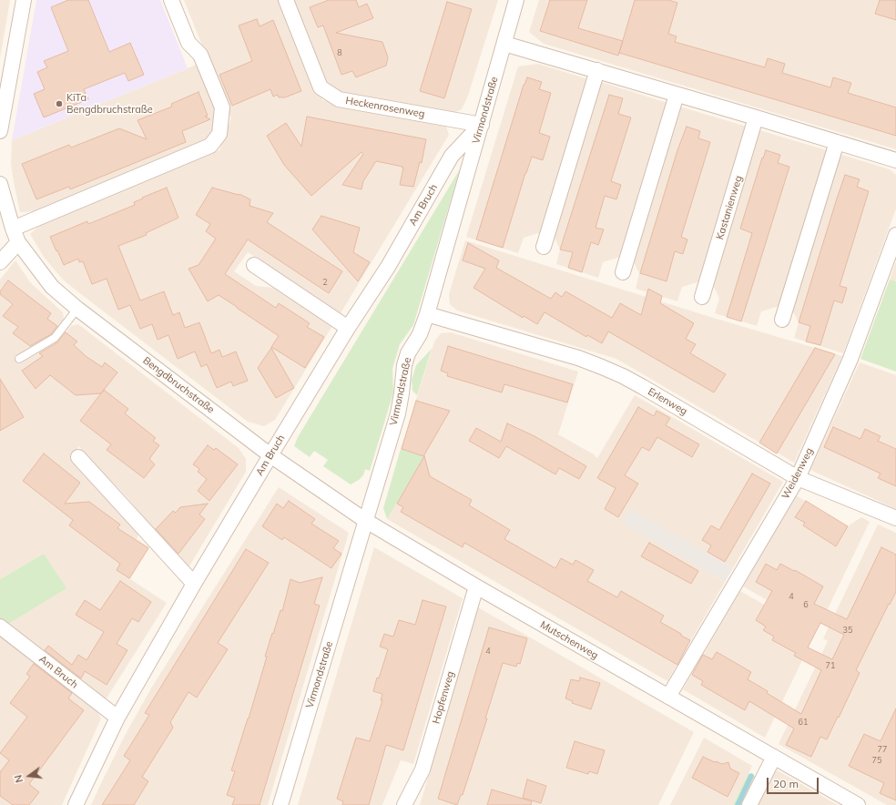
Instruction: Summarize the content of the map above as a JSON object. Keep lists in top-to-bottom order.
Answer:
{
  "streets": {
    "street": [
      "Heckenrosenweg",
      "Virmondstraße",
      "Am Bruch",
      "Kastanienweg",
      "Bengdbruchstraße",
      "Erlenweg",
      "Weidenweg",
      "Mutschenweg",
      "Hopfenweg"
    ]
  },
  "crossings": [
    ["Heckenrosenweg", "Virmondstraße"],
    ["Heckenrosenweg", "Am Bruch"],
    ["Virmondstraße", "Am Bruch"],
    ["Virmondstraße", "Bengdbruchstraße"],
    ["Virmondstraße", "Erlenweg"],
    ["Virmondstraße", "Mutschenweg"],
    ["Am Bruch", "Bengdbruchstraße"],
    ["Bengdbruchstraße", "Mutschenweg"],
    ["Erlenweg", "Weidenweg"],
    ["Weidenweg", "Mutschenweg"],
    ["Mutschenweg", "Hopfenweg"]
  ],
  "places": ["KiTa Bengdbruchstraße"],
  "house_numbers": [
    "8",
    "2",
    "4",
    "6",
    "35",
    "4",
    "71",
    "61",
    "77",
    "75"
  ],
  "scale_bar": "20 m",
  "north": "left"
}
